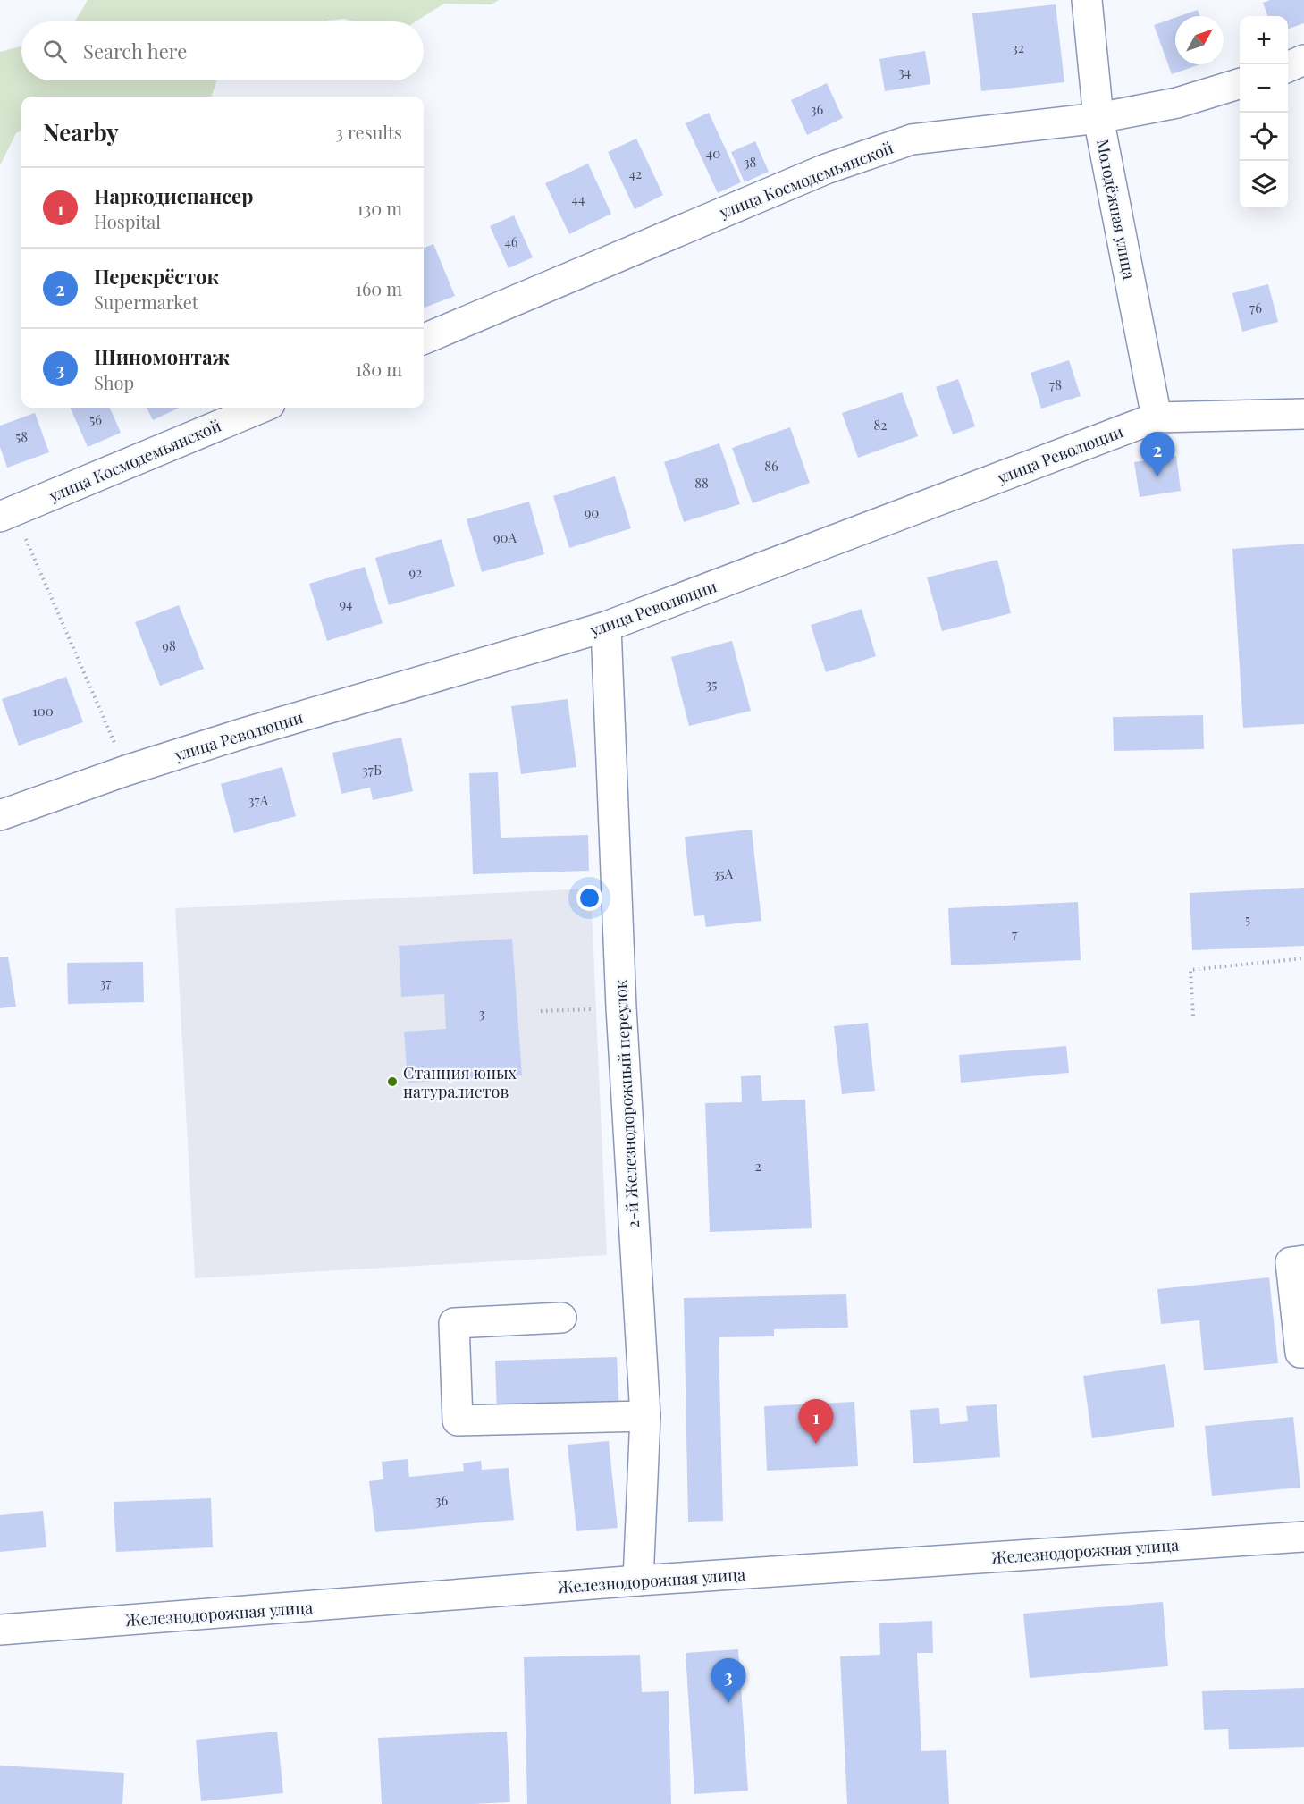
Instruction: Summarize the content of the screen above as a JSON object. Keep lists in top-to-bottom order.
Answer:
{
  "streets": {
    "street": [
      "улица Космодемьянской",
      "Молодёжная улица",
      "улица Революции",
      "2-й Железнодорожный переулок",
      "Железнодорожная улица"
    ]
  },
  "crossings": [
    ["улица Космодемьянской", "Молодёжная улица"],
    ["Молодёжная улица", "улица Революции"],
    ["улица Революции", "2-й Железнодорожный переулок"],
    ["2-й Железнодорожный переулок", "Железнодорожная улица"]
  ],
  "places": ["Станция юных натуралистов"],
  "house_numbers": [
    "32",
    "34",
    "36",
    "40",
    "38",
    "42",
    "44",
    "46",
    "76",
    "78",
    "56",
    "82",
    "58",
    "86",
    "88",
    "90",
    "90А",
    "92",
    "94",
    "98",
    "35",
    "100",
    "37Б",
    "37А",
    "35А",
    "5",
    "7",
    "37",
    "3",
    "2",
    "36"
  ],
  "north": "top right",
  "page": {
    "map_buttons": ["+", "−"],
    "search": "Search here",
    "heading": ["Nearby", "3 results"],
    "list": [
      {
        "mark": "1",
        "name": "Наркодиспансер",
        "note": "Hospital",
        "value": "130 m"
      },
      {
        "mark": "2",
        "name": "Перекрёсток",
        "note": "Supermarket",
        "value": "160 m"
      },
      {
        "mark": "3",
        "name": "Шиномонтаж",
        "note": "Shop",
        "value": "180 m"
      }
    ],
    "pins": ["2", "1", "3"]
  }
}
